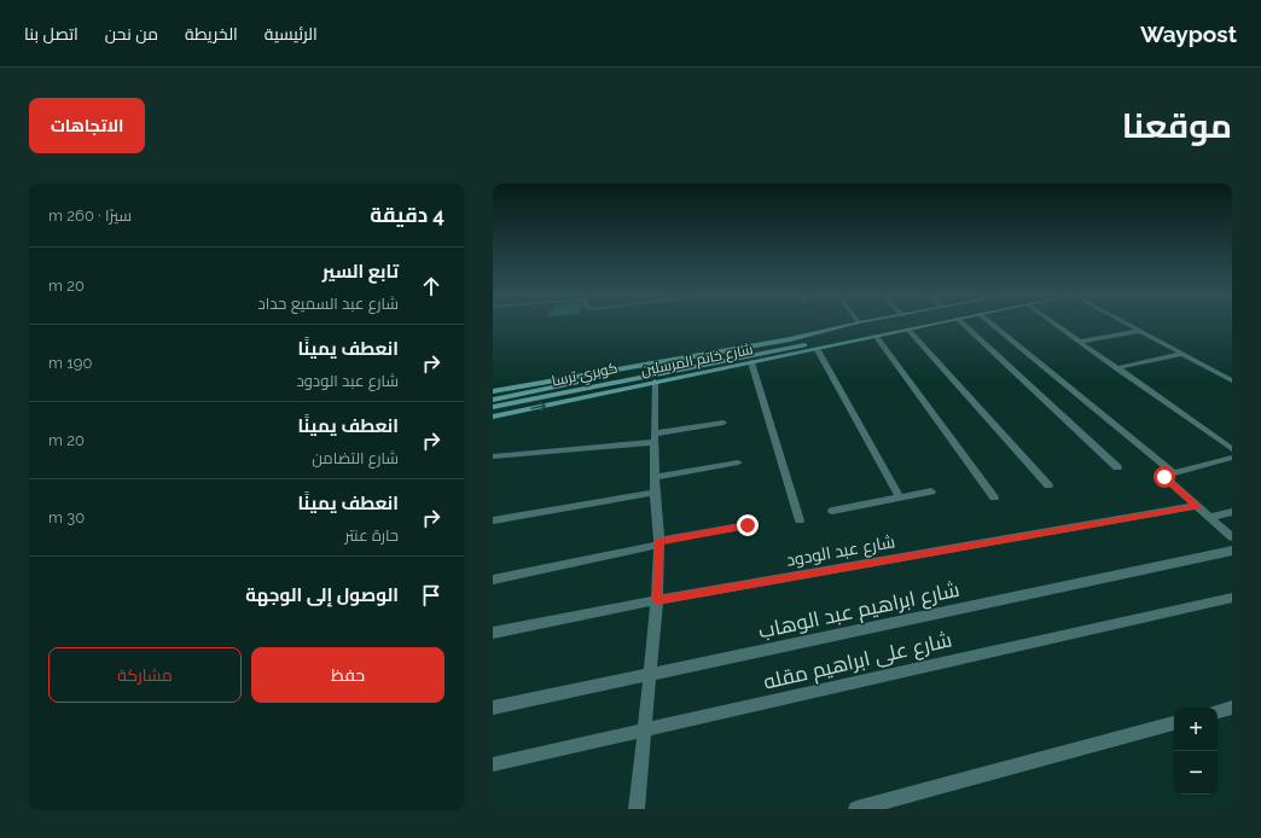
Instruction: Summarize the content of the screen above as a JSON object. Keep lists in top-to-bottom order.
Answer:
{
  "streets": {
    "main road": ["شارع خاتم المرسلين", "كوبري ترسا"],
    "street": ["شارع عبد الودود", "شارع ابراهيم عبد الوهاب", "شارع على ابراهيم مقله"]
  },
  "crossings": [
    ["شارع خاتم المرسلين", "كوبري ترسا"]
  ],
  "page": {
    "header": "Waypost",
    "nav": [
      "الرئيسية",
      "الخريطة",
      "من نحن",
      "اتصل بنا"
    ],
    "title": "موقعنا",
    "buttons": [
      "الاتجاهات",
      ["حفظ", "مشاركة"]
    ],
    "heading": ["4 دقيقة", "سيرًا · 260 m"],
    "list": [
      ["تابع السير", "شارع عبد السميع حداد", "20 m"],
      ["انعطف يمينًا", "شارع عبد الودود", "190 m"],
      ["انعطف يمينًا", "شارع التضامن", "20 m"],
      ["انعطف يمينًا", "حارة عنتر", "30 m"],
      "الوصول إلى الوجهة"
    ],
    "map_buttons": ["+", "−"]
  }
}
